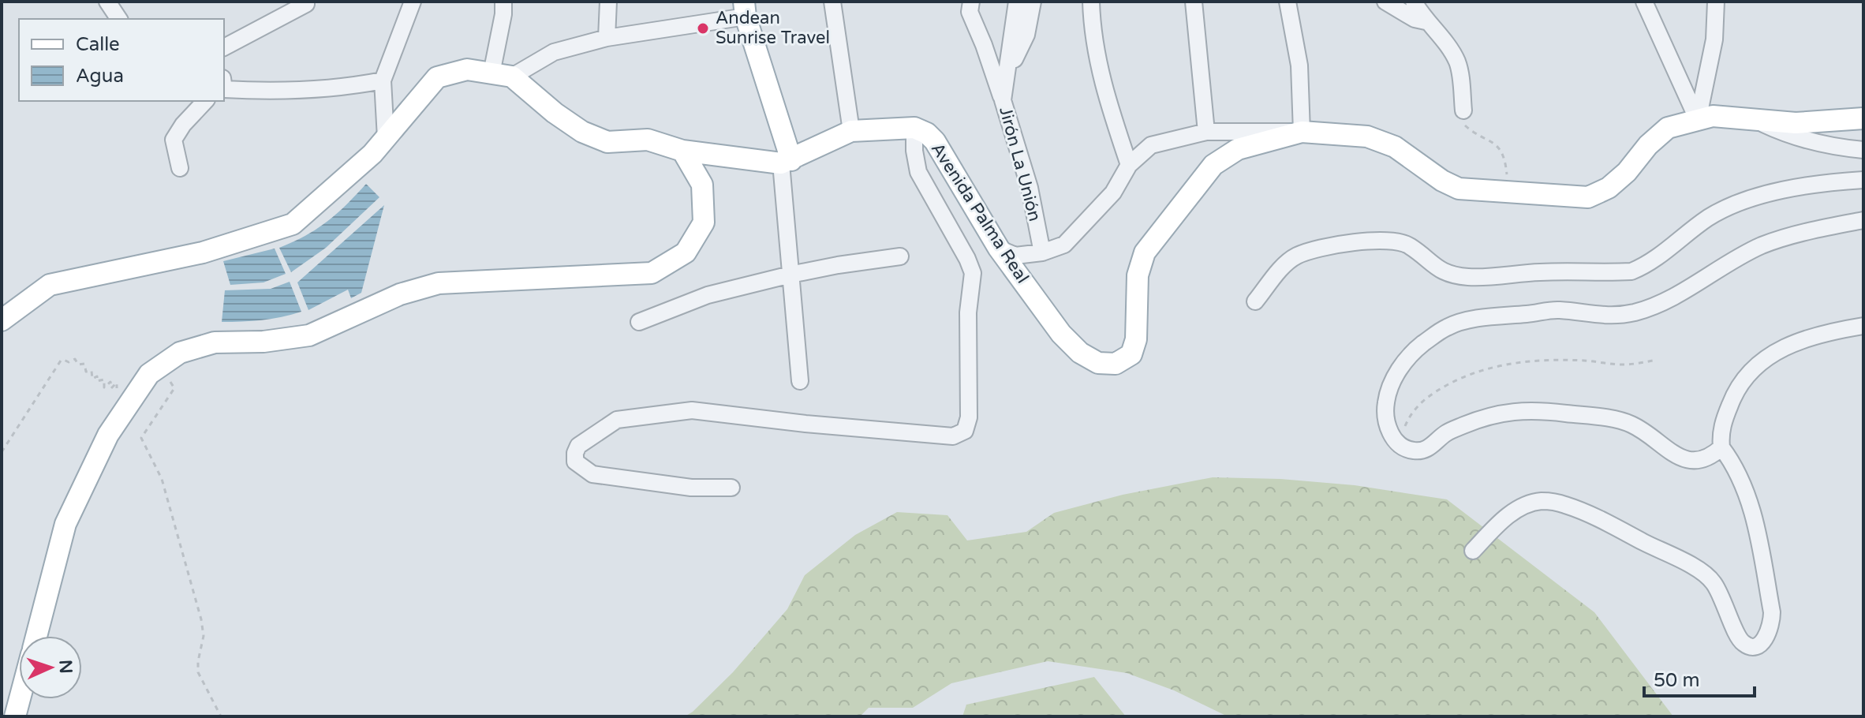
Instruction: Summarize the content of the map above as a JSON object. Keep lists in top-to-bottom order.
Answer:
{
  "streets": {
    "main road": ["Avenida Palma Real"],
    "street": ["Jirón La Unión"]
  },
  "places": ["Andean Sunrise Travel"],
  "legend": ["Calle", "Agua"],
  "scale_bar": "50 m",
  "north": "right"
}
